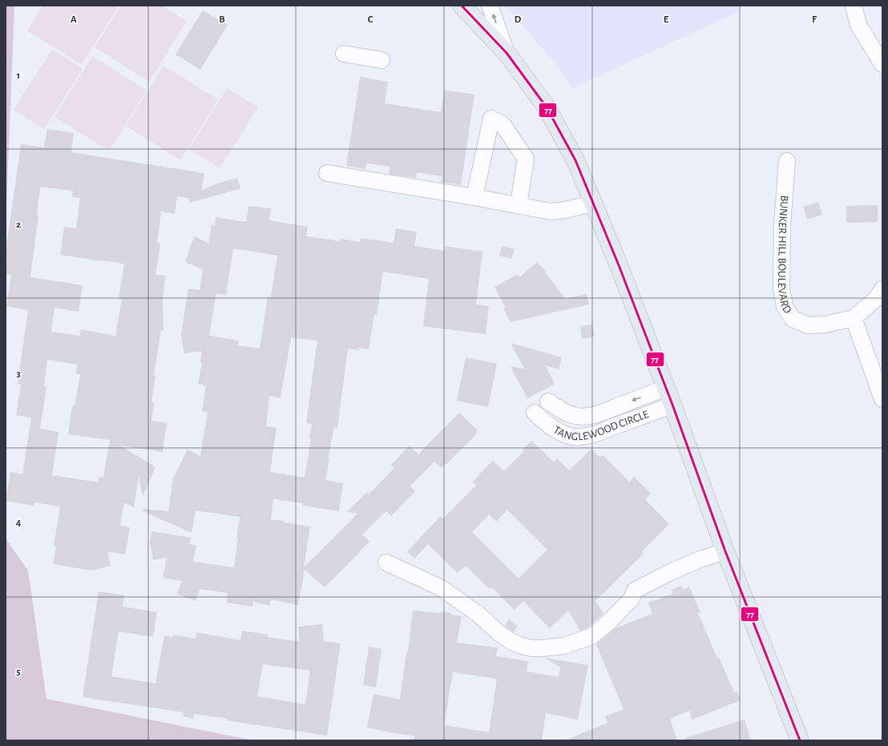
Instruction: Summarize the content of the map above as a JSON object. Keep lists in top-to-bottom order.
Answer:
{
  "streets": {
    "street": ["BUNKER HILL BOULEVARD", "TANGLEWOOD CIRCLE"]
  },
  "lines": ["transit line 77"],
  "grid": {
    "columns": [
      "A",
      "B",
      "C",
      "D",
      "E",
      "F"
    ],
    "rows": [
      "1",
      "2",
      "3",
      "4",
      "5"
    ]
  }
}
